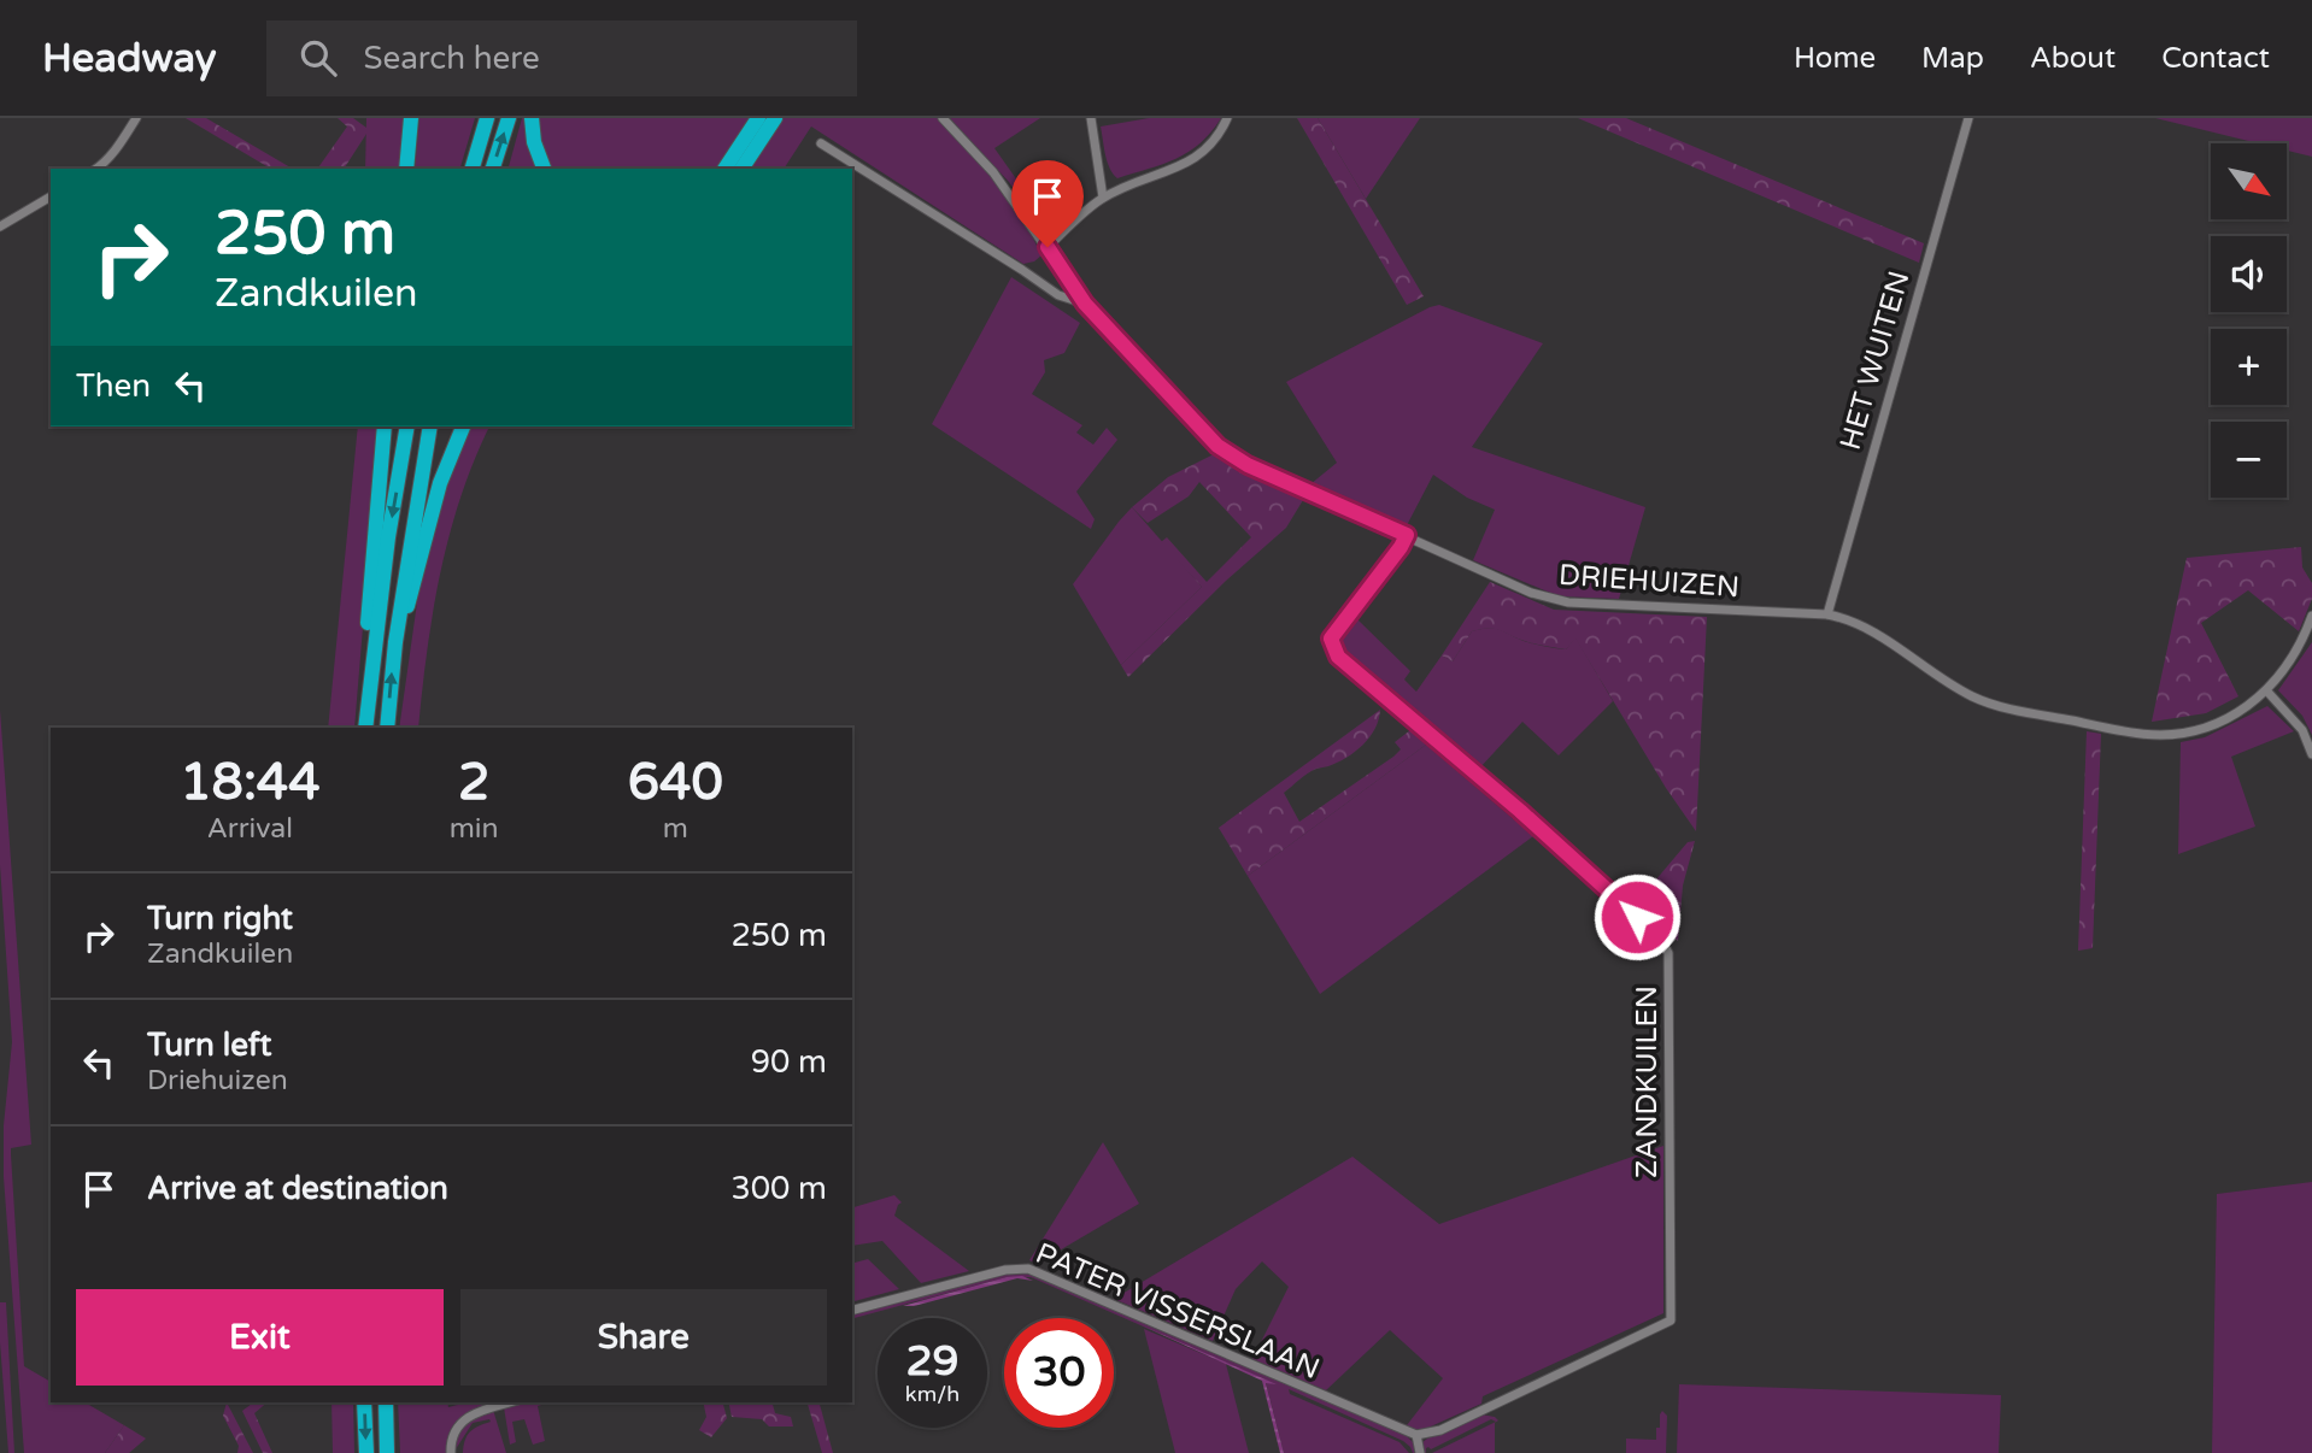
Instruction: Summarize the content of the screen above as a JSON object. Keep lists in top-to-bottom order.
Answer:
{
  "streets": {
    "street": [
      "HET WUITEN",
      "DRIEHUIZEN",
      "ZANDKUILEN",
      "PATER VISSERSLAAN"
    ]
  },
  "crossings": [
    ["HET WUITEN", "DRIEHUIZEN"],
    ["DRIEHUIZEN", "ZANDKUILEN"],
    ["ZANDKUILEN", "PATER VISSERSLAAN"]
  ],
  "north": "bottom right",
  "page": {
    "header": "Headway",
    "search": "Search here",
    "nav": [
      "Home",
      "Map",
      "About",
      "Contact"
    ],
    "map_buttons": ["+", "−"],
    "turn": ["250 m", "Zandkuilen"],
    "then": "Then",
    "eta": [
      "18:44",
      "Arrival",
      "2",
      "min",
      "640",
      "m"
    ],
    "list": [
      {
        "name": "Turn right",
        "note": "Zandkuilen",
        "value": "250 m"
      },
      {
        "name": "Turn left",
        "note": "Driehuizen",
        "value": "90 m"
      },
      {
        "name": "Arrive at destination",
        "value": "300 m"
      }
    ],
    "buttons": ["Exit", "Share"],
    "speed": "29 km/h",
    "limit": "30"
  }
}
